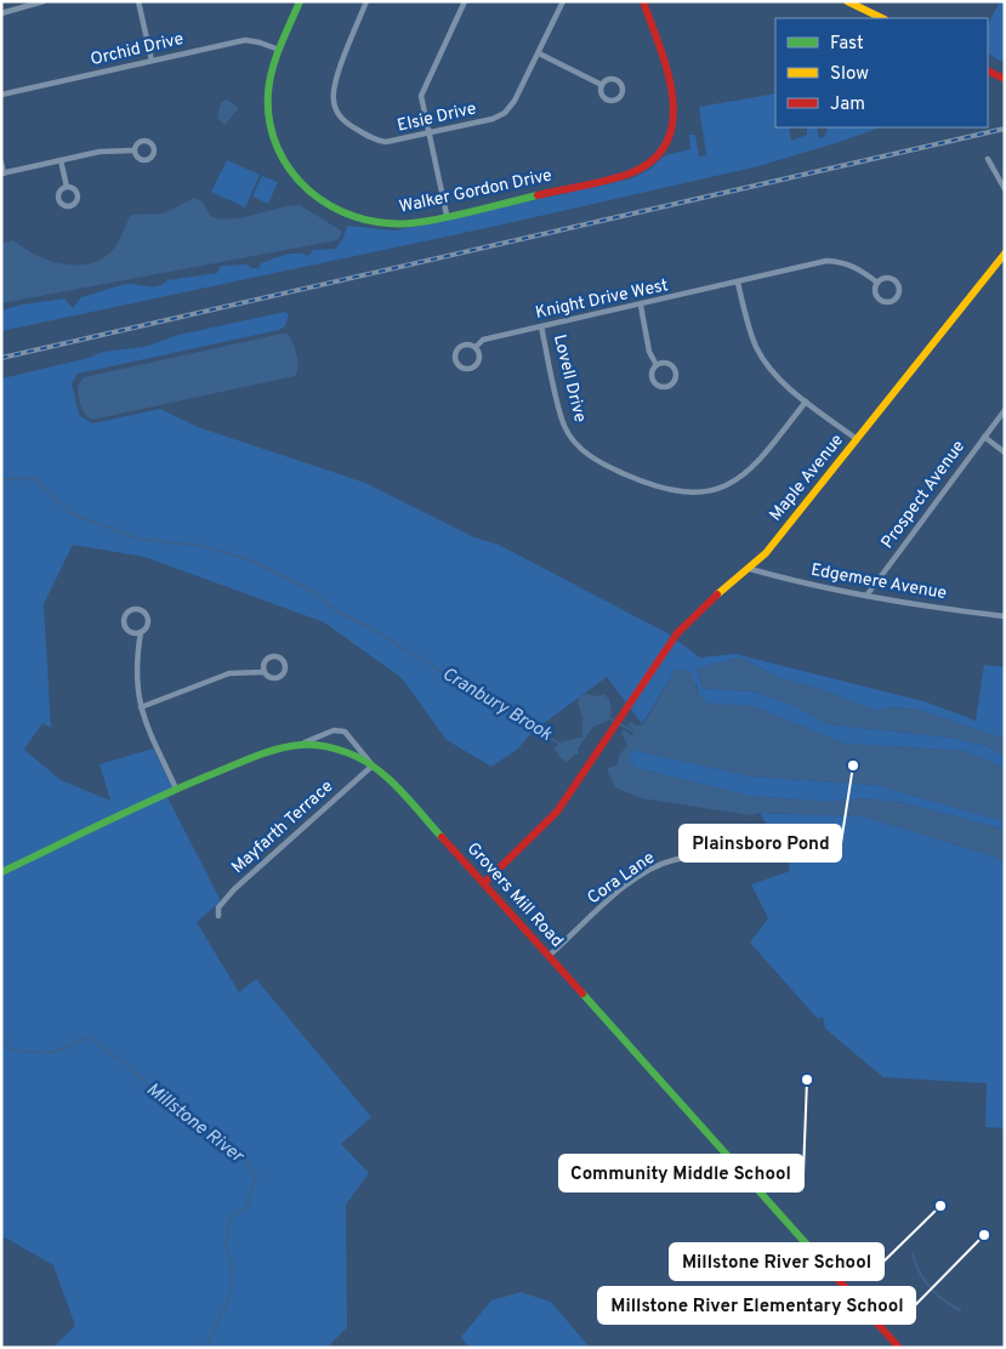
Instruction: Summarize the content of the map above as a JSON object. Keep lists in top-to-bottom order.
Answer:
{
  "streets": {
    "street": [
      "Orchid Drive",
      "Elsie Drive",
      "Walker Gordon Drive",
      "Knight Drive West",
      "Lovell Drive",
      "Maple Avenue",
      "Prospect Avenue",
      "Edgemere Avenue",
      "Mayfarth Terrace",
      "Cora Lane",
      "Grovers Mill Road"
    ]
  },
  "crossings": [
    ["Orchid Drive", "Walker Gordon Drive"],
    ["Knight Drive West", "Lovell Drive"],
    ["Maple Avenue", "Edgemere Avenue"],
    ["Maple Avenue", "Grovers Mill Road"],
    ["Prospect Avenue", "Edgemere Avenue"],
    ["Mayfarth Terrace", "Grovers Mill Road"],
    ["Cora Lane", "Grovers Mill Road"]
  ],
  "water": ["Cranbury Brook", "Millstone River"],
  "places": [
    "Plainsboro Pond",
    "Community Middle School",
    "Millstone River School",
    "Millstone River Elementary School"
  ],
  "legend": ["Fast", "Slow", "Jam"]
}
